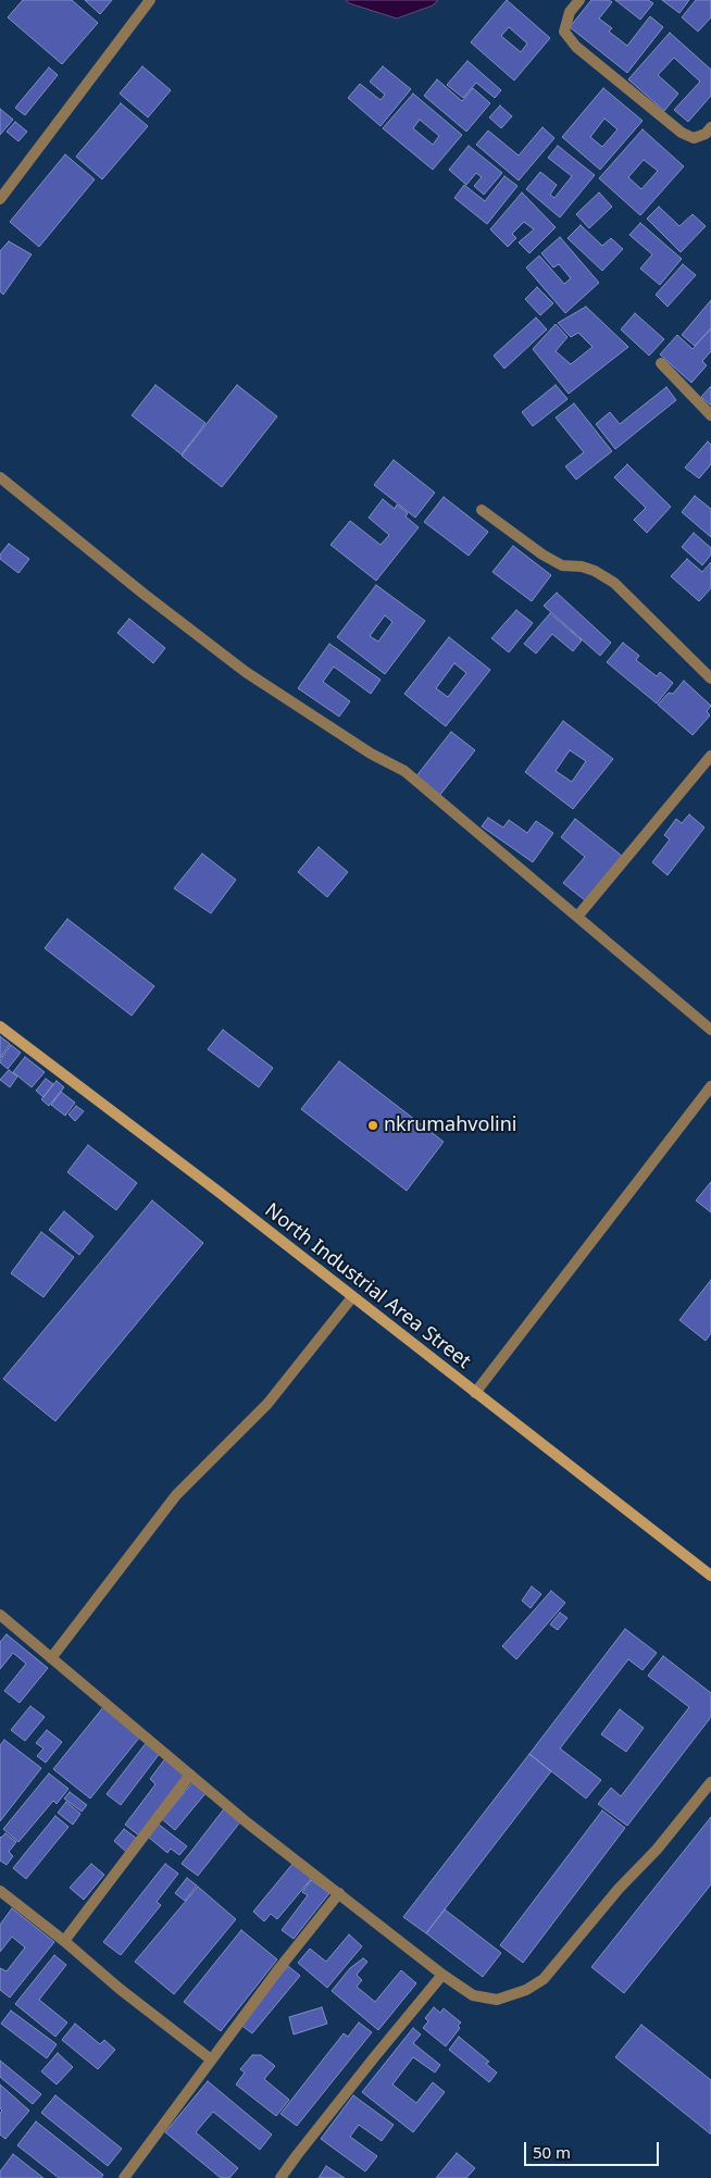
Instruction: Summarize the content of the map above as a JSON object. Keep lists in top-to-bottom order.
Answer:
{
  "streets": {
    "main road": ["North Industrial Area Street"]
  },
  "places": ["nkrumahvolini"],
  "scale_bar": "50 m"
}
